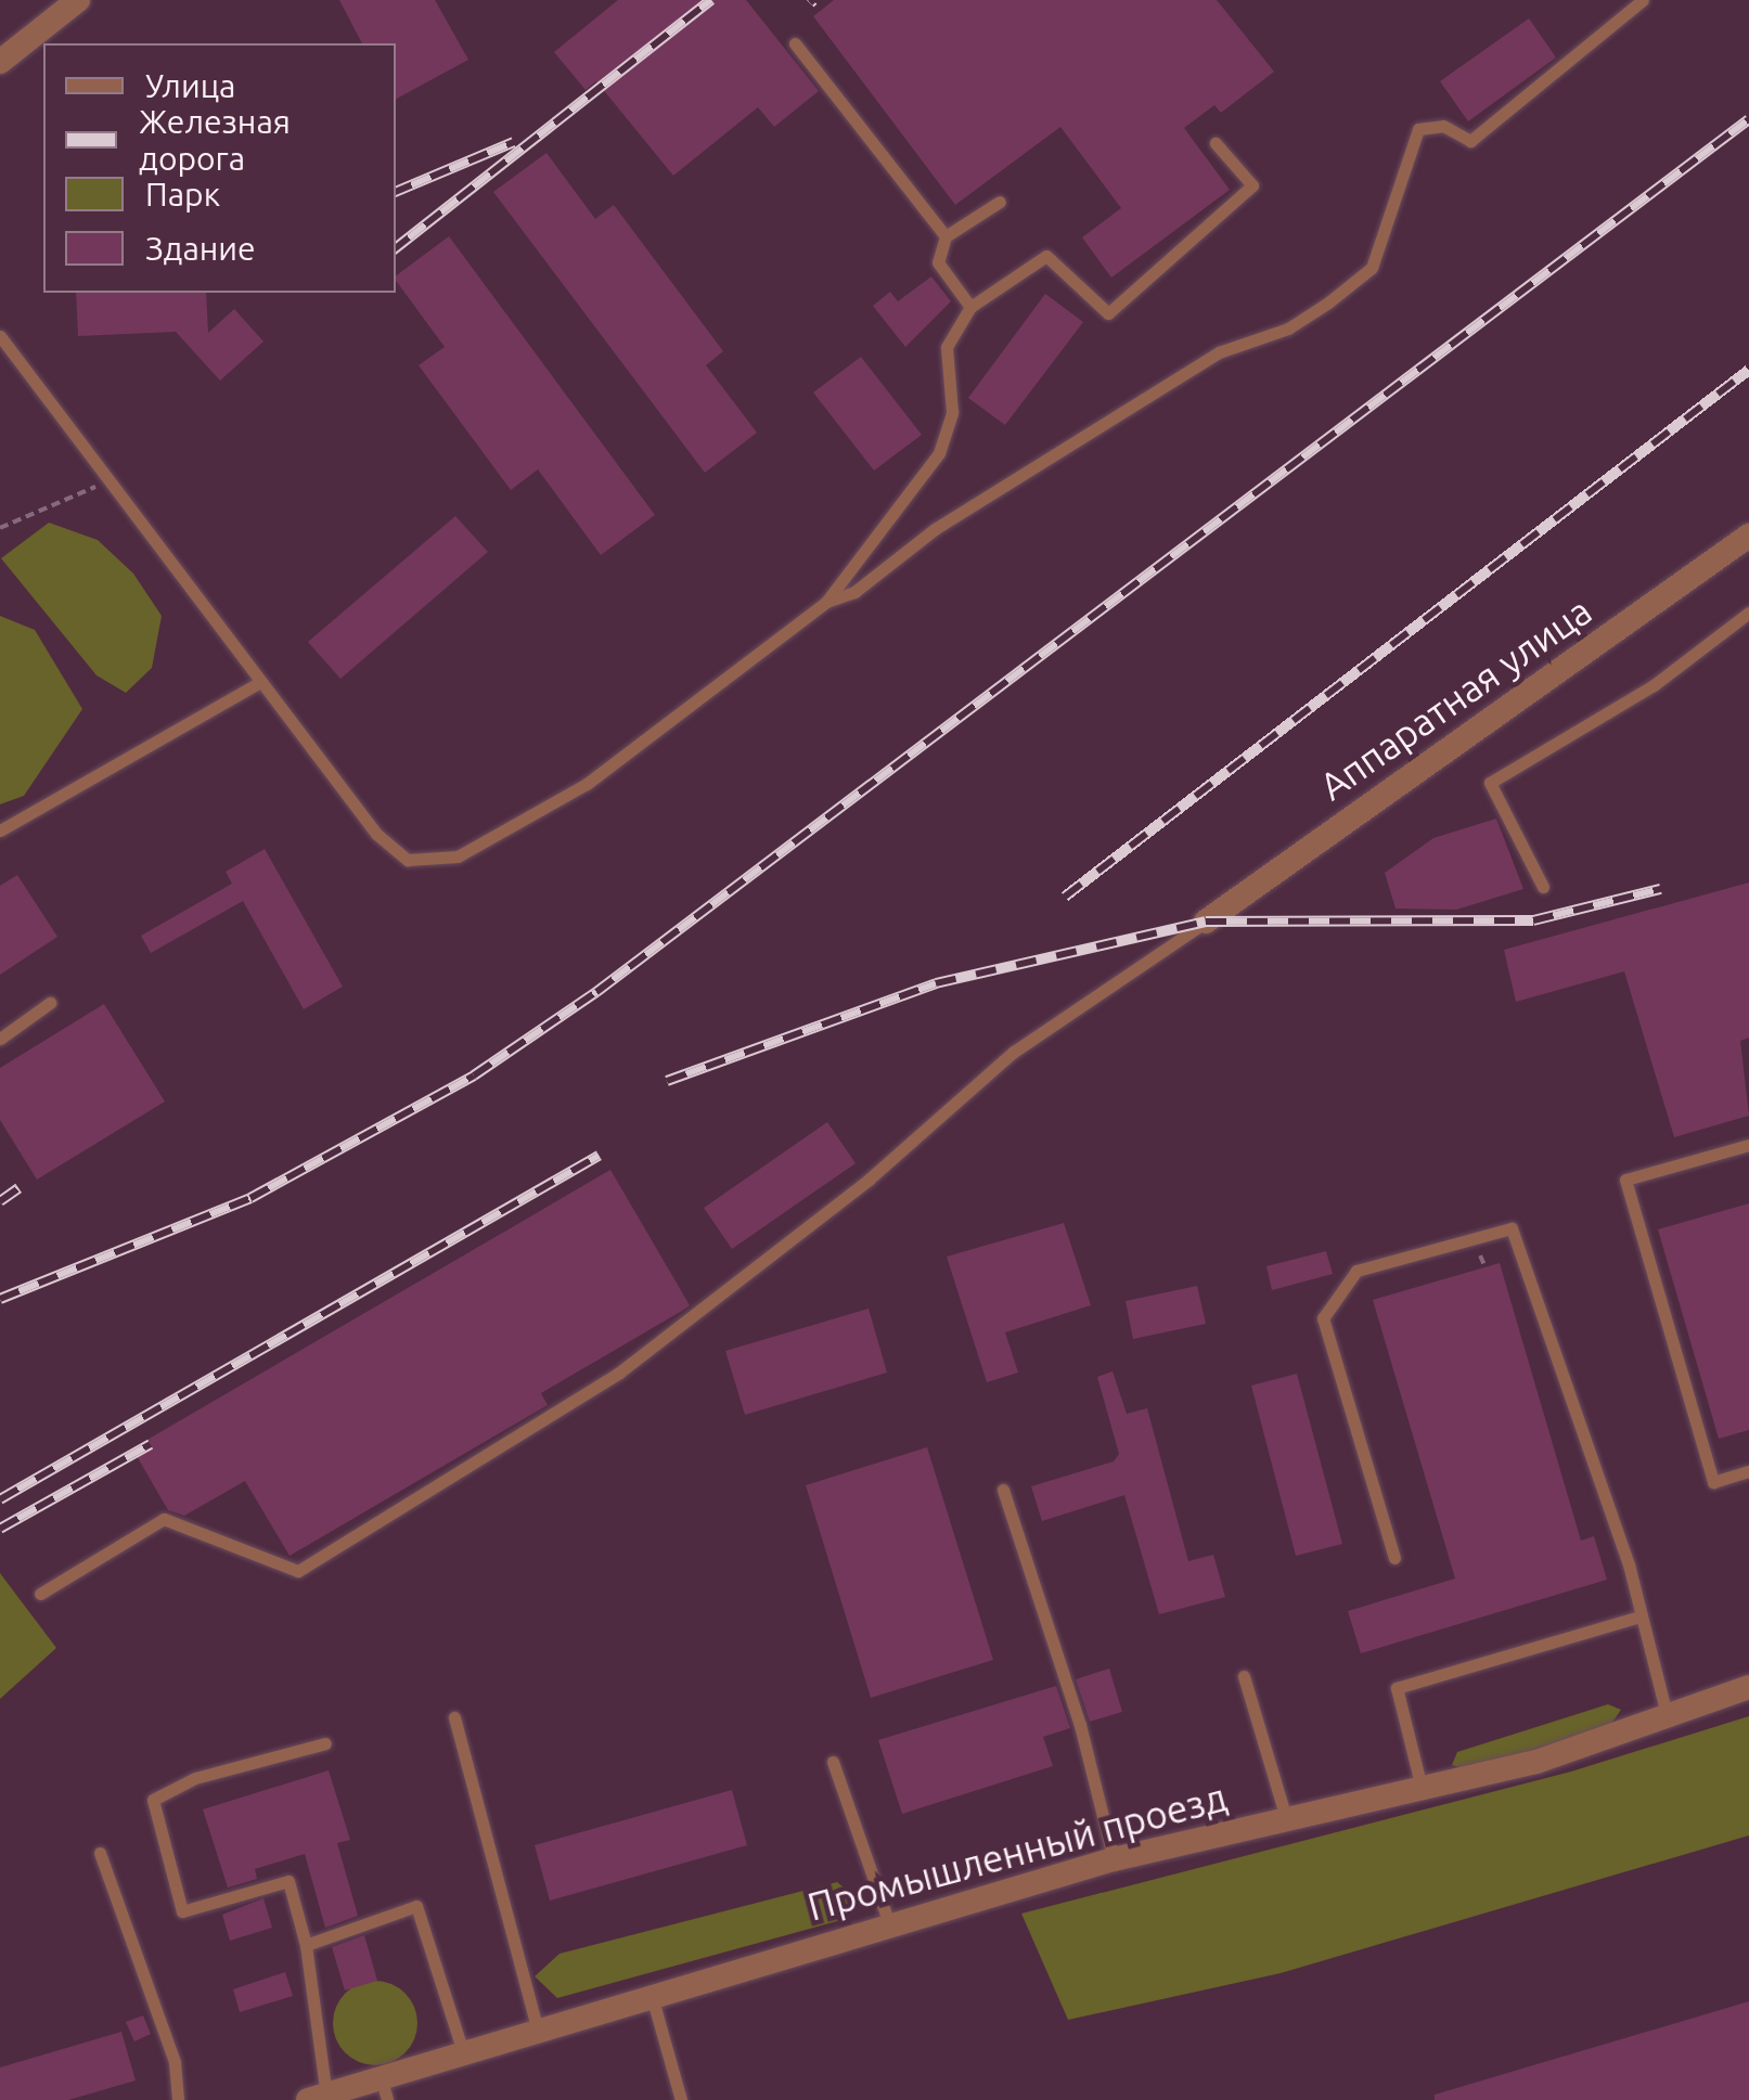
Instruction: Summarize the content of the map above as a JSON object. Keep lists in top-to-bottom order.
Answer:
{
  "streets": {
    "street": ["Аппаратная улица", "Промышленный проезд"]
  },
  "legend": [
    "Улица",
    "Железная дорога",
    "Парк",
    "Здание"
  ]
}
